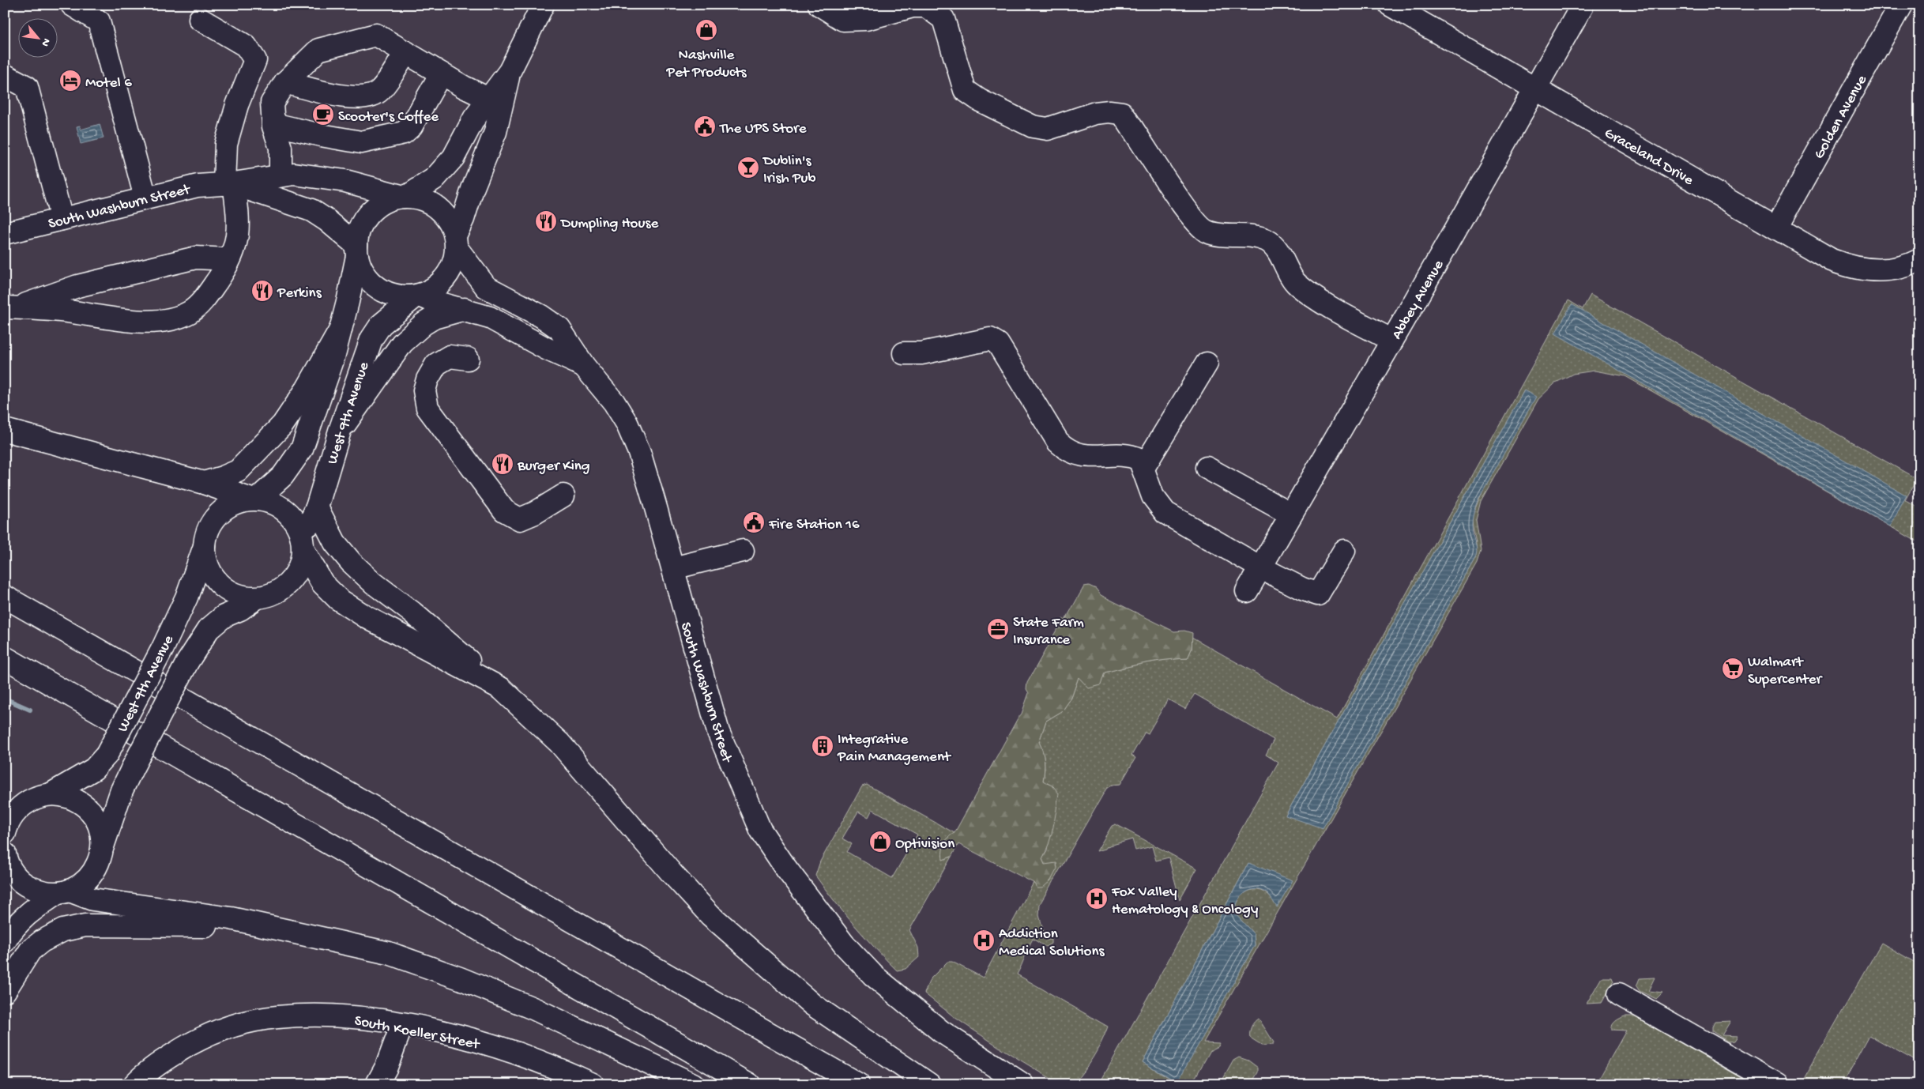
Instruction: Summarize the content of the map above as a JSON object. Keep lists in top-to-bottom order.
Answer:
{
  "streets": {
    "main road": [
      "Golden Avenue",
      "Graceland Drive",
      "South Washburn Street",
      "Abbey Avenue",
      "West 9th Avenue",
      "South Koeller Street"
    ]
  },
  "crossings": [
    ["Golden Avenue", "Graceland Drive"],
    ["Graceland Drive", "Abbey Avenue"],
    ["South Washburn Street", "West 9th Avenue"]
  ],
  "places": {
    "shop": ["Nashville Pet Products", "Optivision"],
    "hotel": ["Motel 6"],
    "cafe": ["Scooter's Coffee"],
    "public building": ["The UPS Store", "Fire Station 16"],
    "bar": ["Dublin's Irish Pub"],
    "restaurant": ["Dumpling House", "Perkins", "Burger King"],
    "office": ["State Farm Insurance"],
    "supermarket": ["Walmart Supercenter"],
    "building": ["Integrative Pain Management"],
    "hospital": ["Fox Valley Hematology & Oncology", "Addiction Medical Solutions"]
  },
  "north": "bottom right"
}
